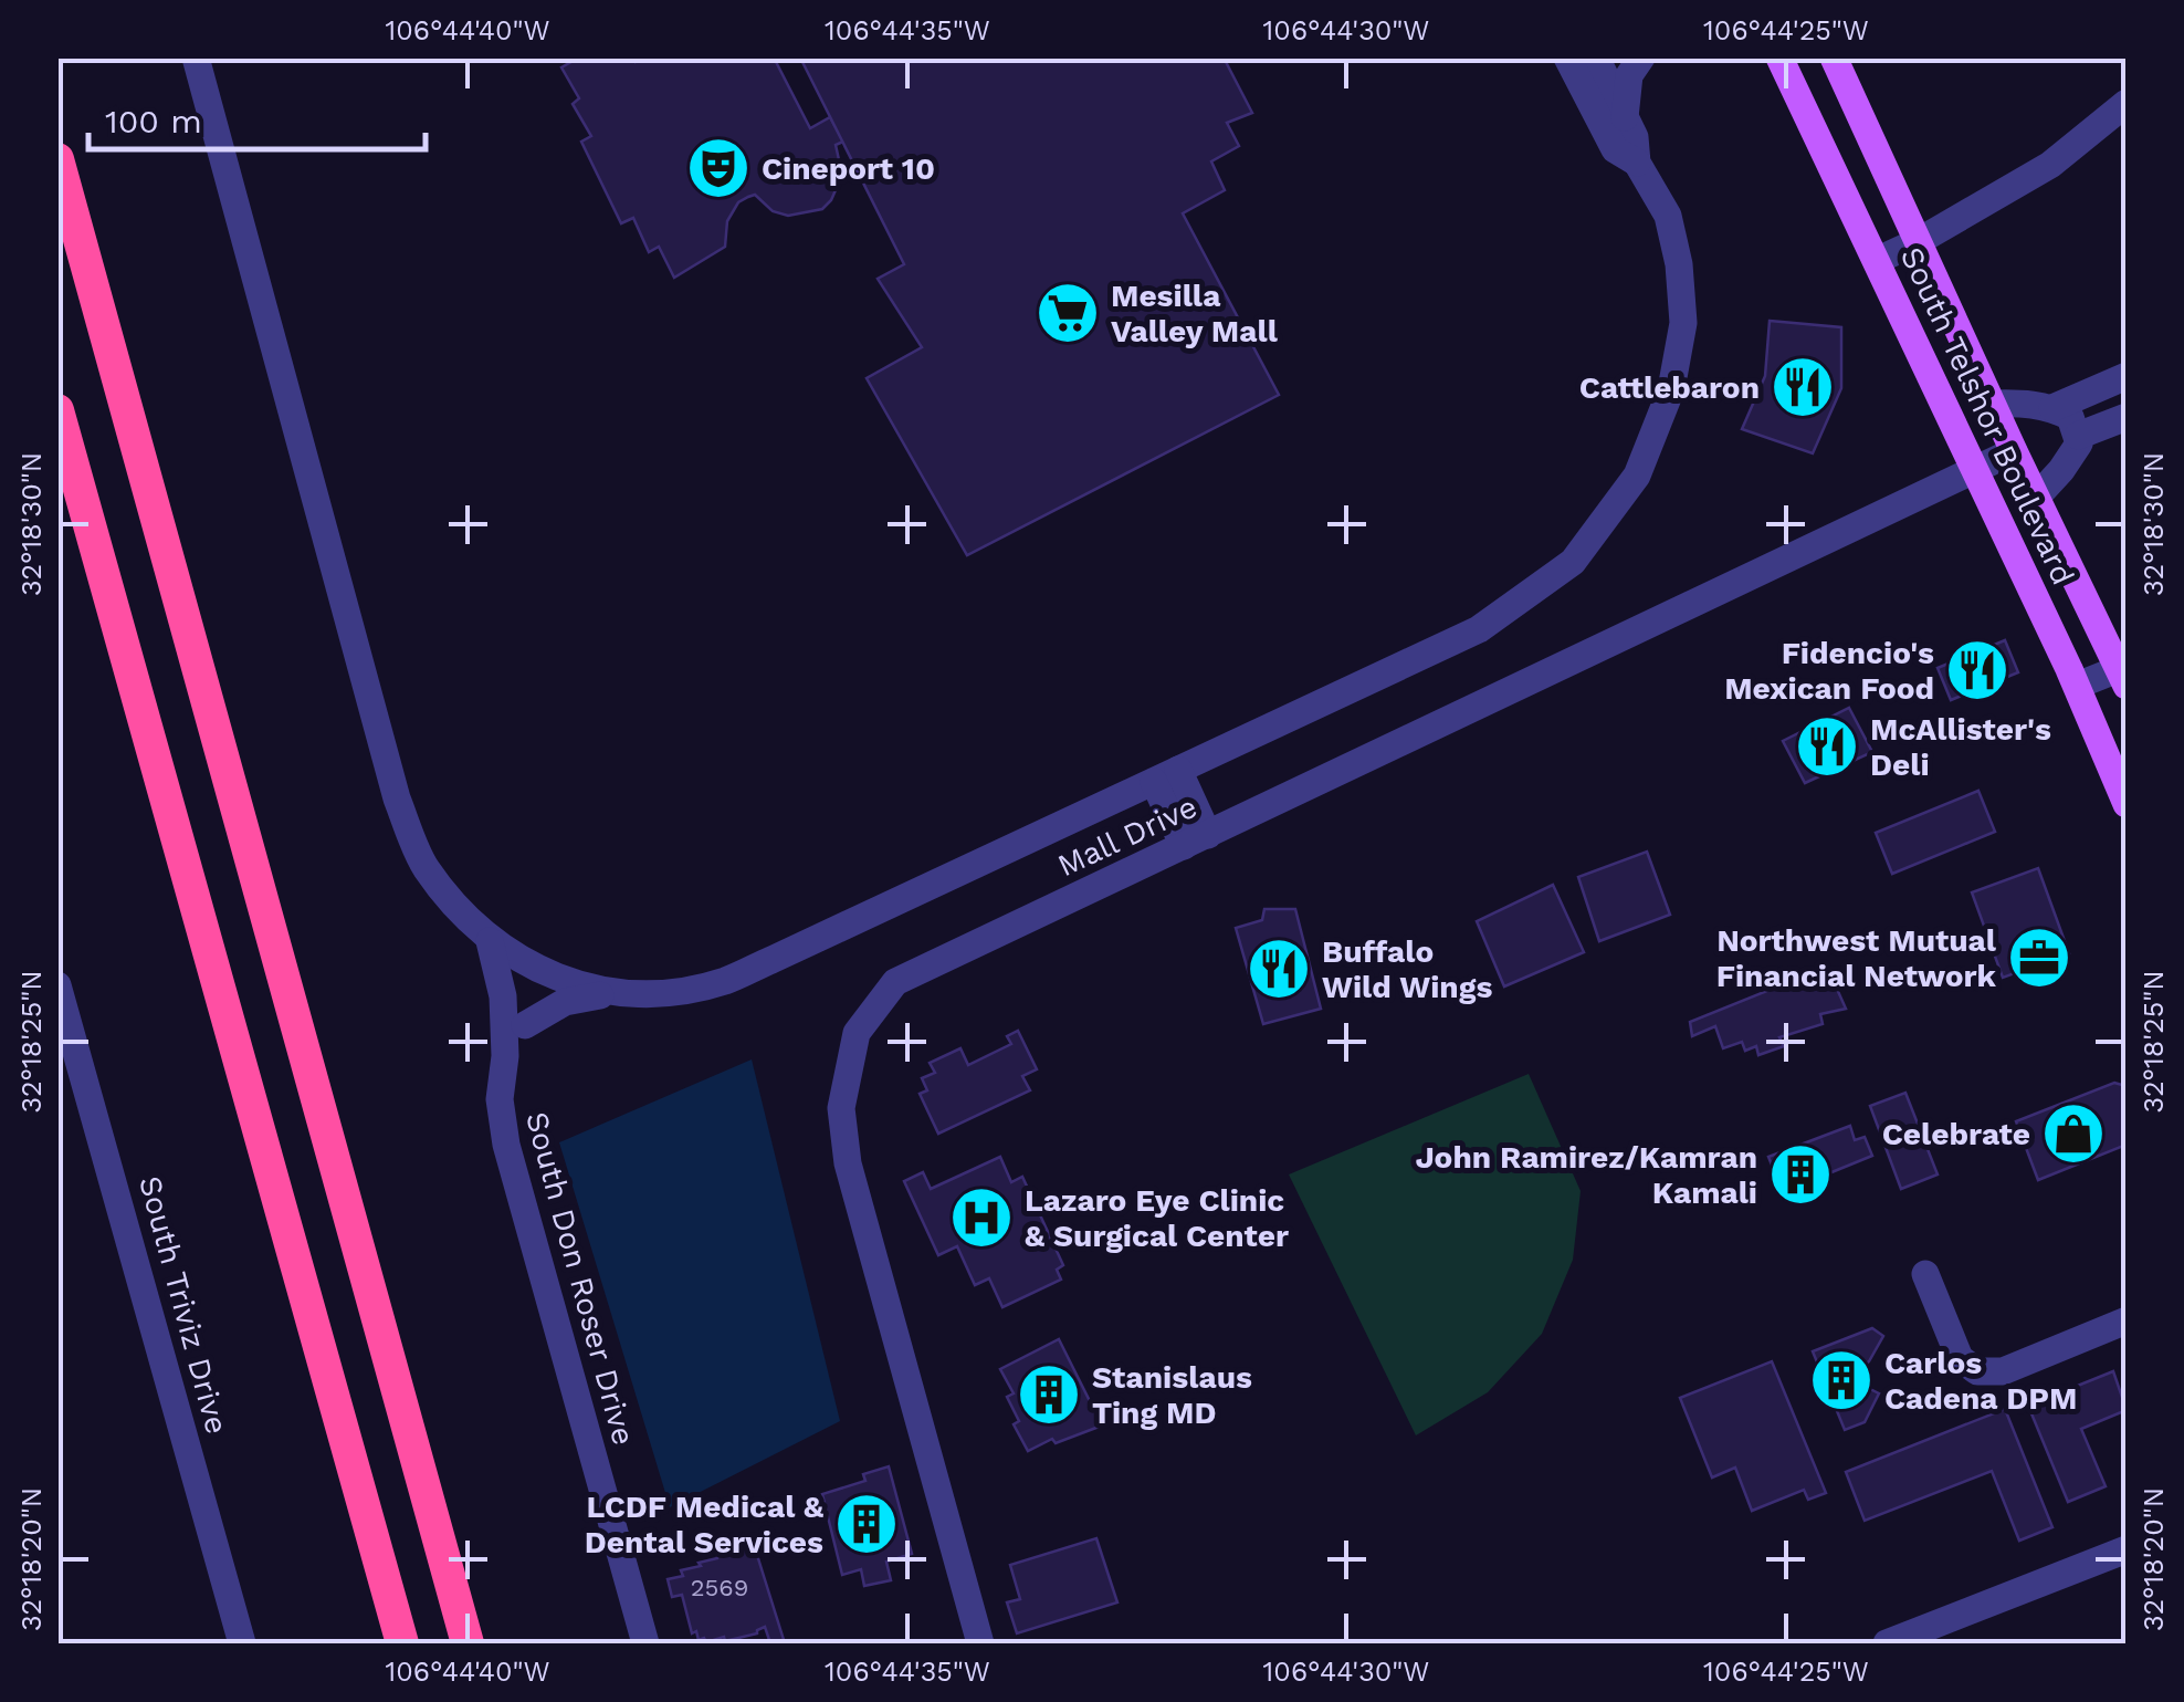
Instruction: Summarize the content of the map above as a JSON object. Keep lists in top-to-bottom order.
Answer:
{
  "streets": {
    "main road": ["South Telshor Boulevard"],
    "street": ["Mall Drive", "South Don Roser Drive", "South Triviz Drive"]
  },
  "crossings": [
    ["South Telshor Boulevard", "Mall Drive"]
  ],
  "places": {
    "theatre": ["Cineport 10"],
    "supermarket": ["Mesilla Valley Mall"],
    "restaurant": [
      "Cattlebaron",
      "Fidencio's Mexican Food",
      "McAllister's Deli",
      "Buffalo Wild Wings"
    ],
    "office": ["Northwest Mutual Financial Network"],
    "shop": ["Celebrate"],
    "building": [
      "John Ramirez/Kamran Kamali",
      "Carlos Cadena DPM",
      "Stanislaus Ting MD",
      "LCDF Medical & Dental Services"
    ],
    "hospital": ["Lazaro Eye Clinic & Surgical Center"]
  },
  "house_numbers": ["2569"],
  "scale_bar": "100 m",
  "coordinates": [
    "106°44'40\"W",
    "106°44'35\"W",
    "106°44'30\"W",
    "106°44'25\"W",
    "32°18'30\"N",
    "32°18'25\"N",
    "32°18'20\"N"
  ]
}
